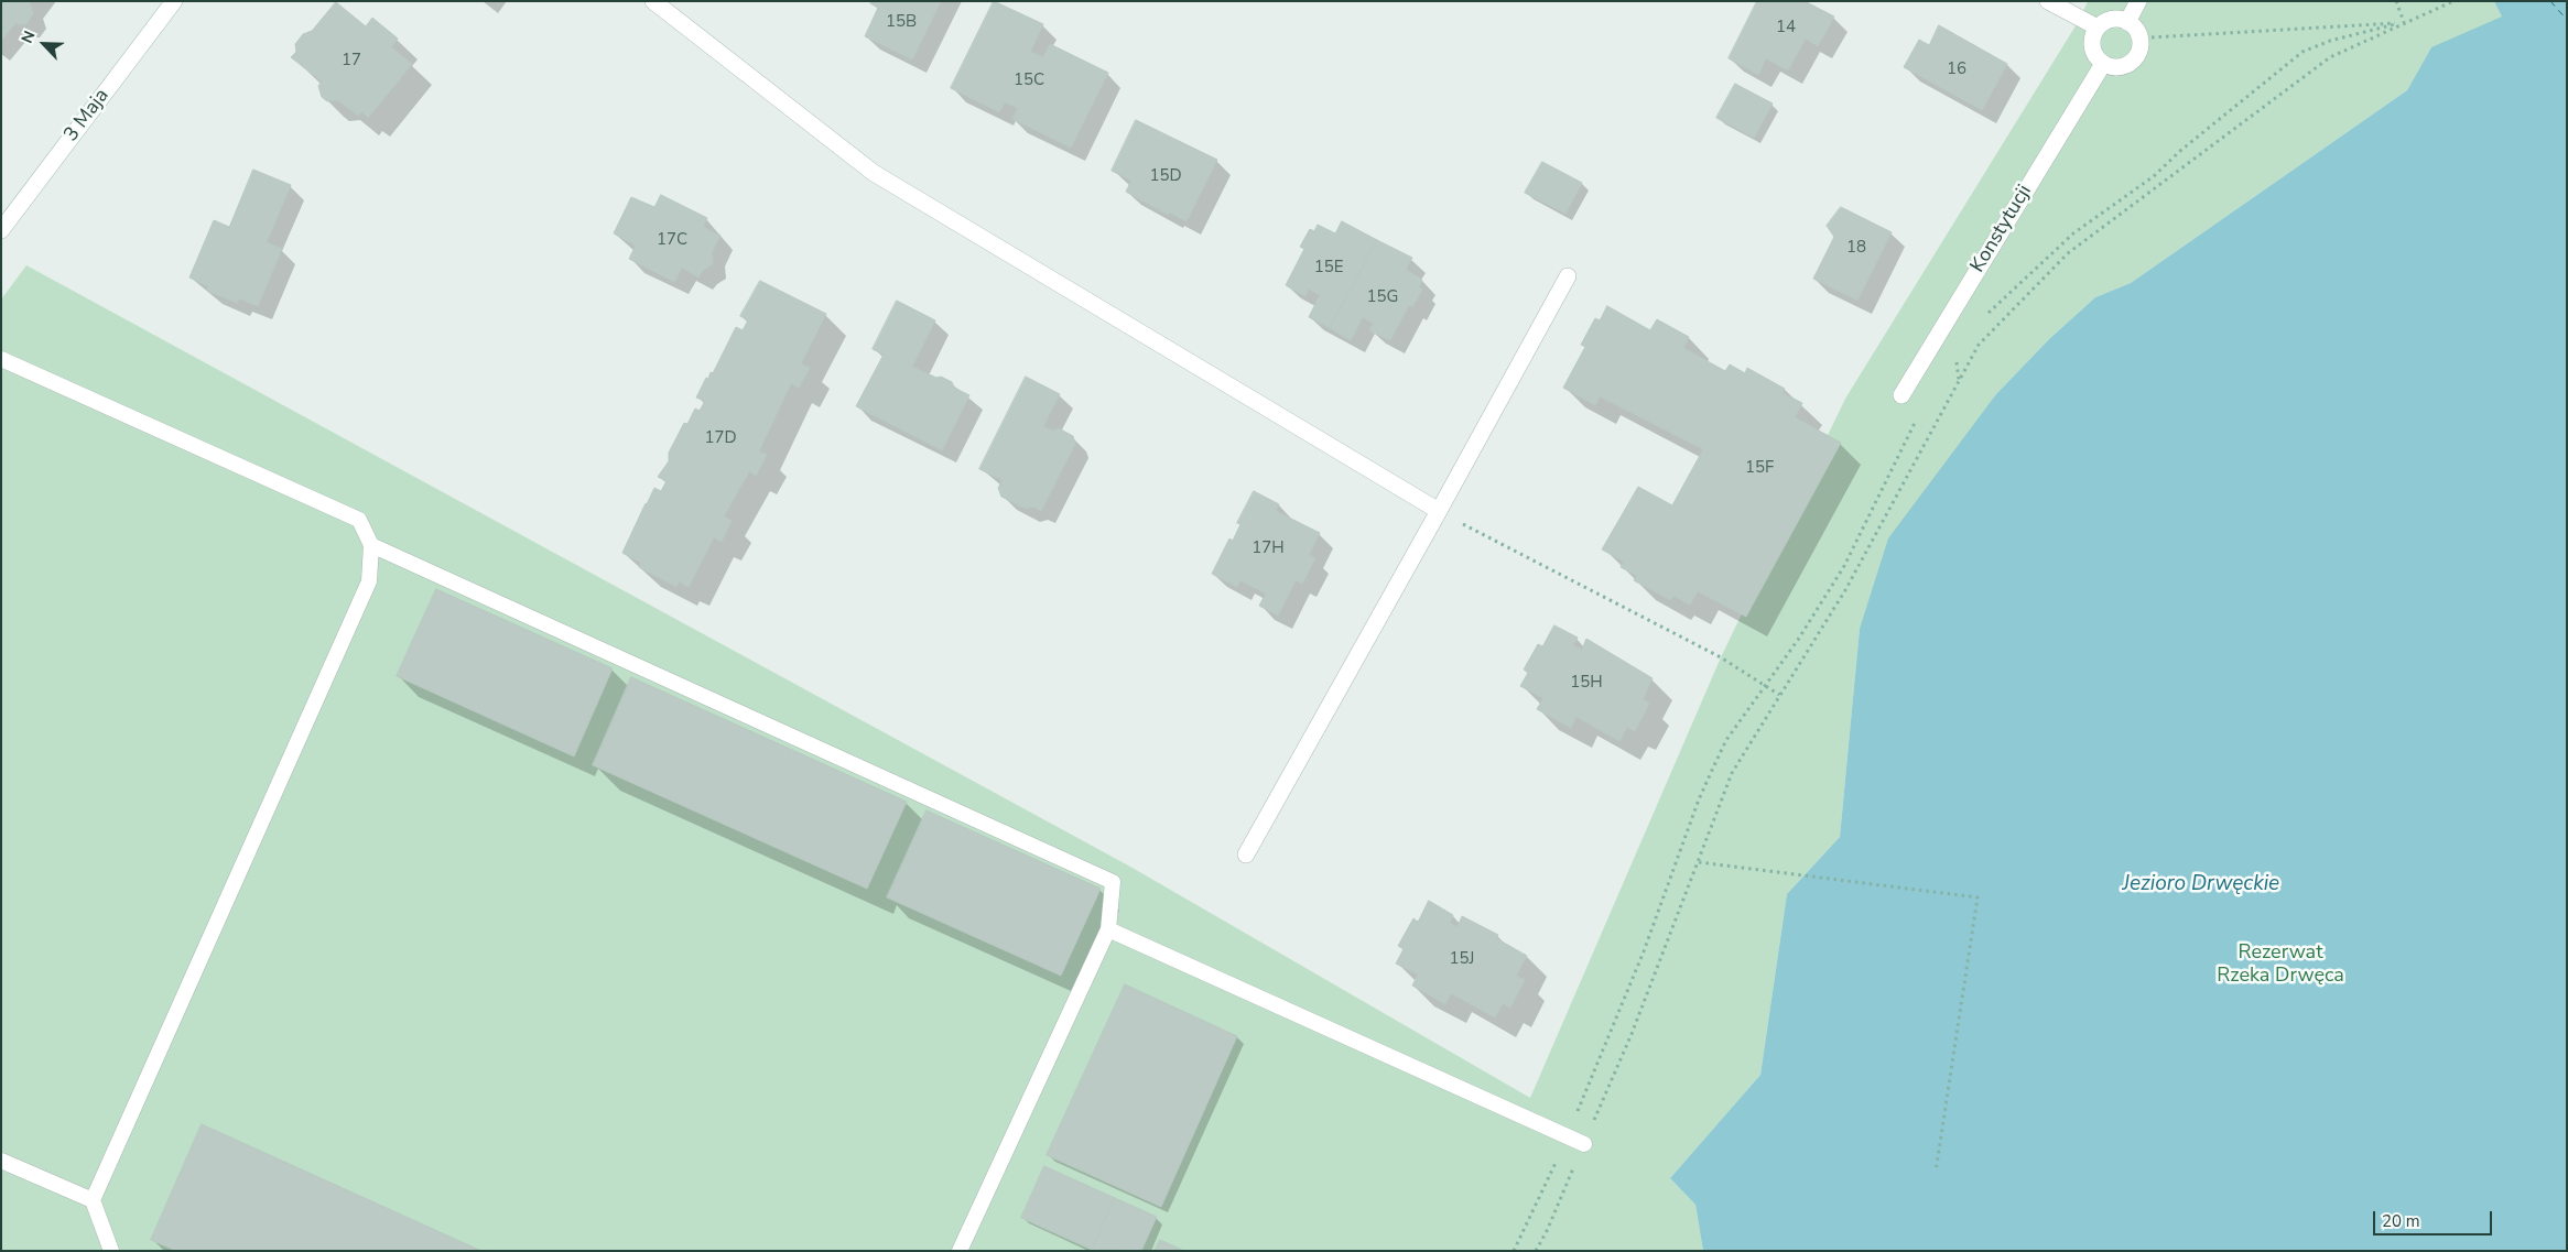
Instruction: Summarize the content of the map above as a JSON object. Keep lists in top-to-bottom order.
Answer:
{
  "streets": {
    "street": ["3 Maja", "Konstytucji"]
  },
  "water": ["Jezioro Drwęckie"],
  "parks": ["Rezerwat Rzeka Drwęca"],
  "house_numbers": [
    "15B",
    "14",
    "17",
    "16",
    "15C",
    "15D",
    "17C",
    "18",
    "15E",
    "15G",
    "17D",
    "15F",
    "17H",
    "15H",
    "15J"
  ],
  "scale_bar": "20 m",
  "north": "top left"
}
